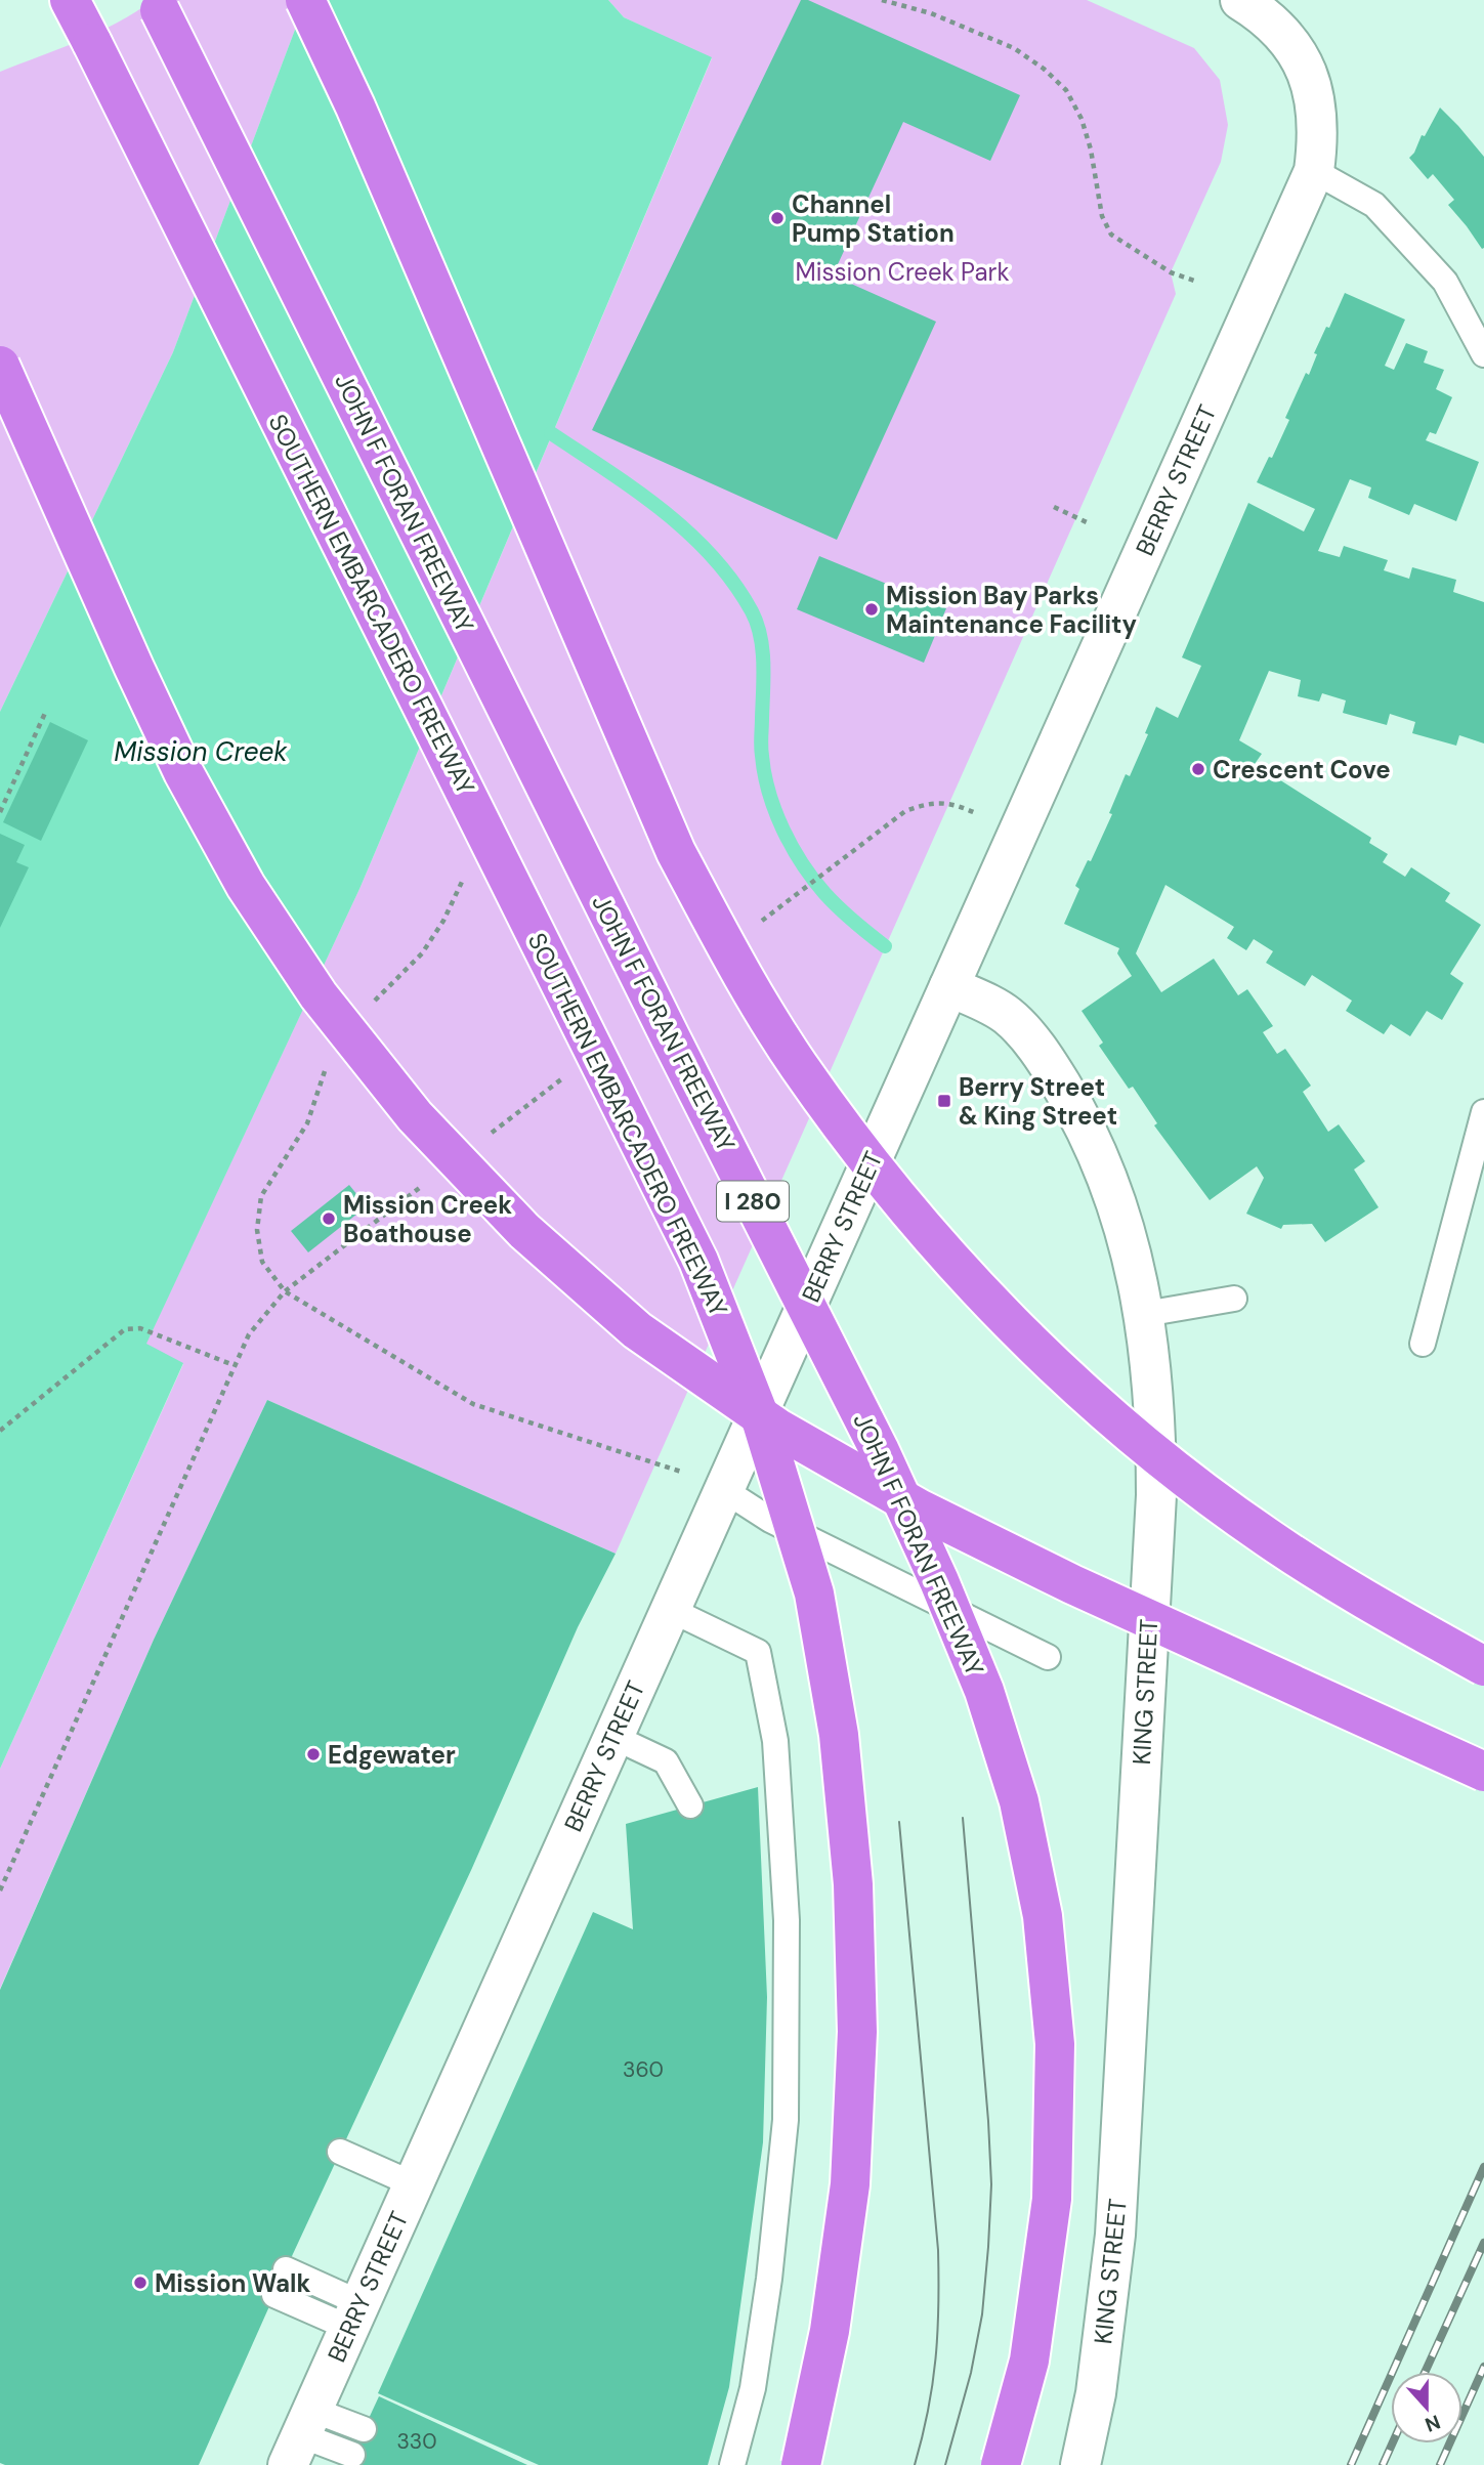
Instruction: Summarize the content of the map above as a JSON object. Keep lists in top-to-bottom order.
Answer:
{
  "streets": {
    "highway": ["JOHN F FORAN FREEWAY", "SOUTHERN EMBARCADERO FREEWAY", "I 280"],
    "street": ["BERRY STREET", "KING STREET"]
  },
  "crossings": [
    ["BERRY STREET", "KING STREET"]
  ],
  "water": ["Mission Creek"],
  "parks": ["Mission Creek Park"],
  "places": {
    "other": [
      "Channel Pump Station",
      "Mission Bay Parks Maintenance Facility",
      "Crescent Cove",
      "Mission Creek Boathouse",
      "Edgewater",
      "Mission Walk"
    ],
    "transit": ["Berry Street & King Street"]
  },
  "house_numbers": ["360", "330"],
  "north": "bottom"
}
